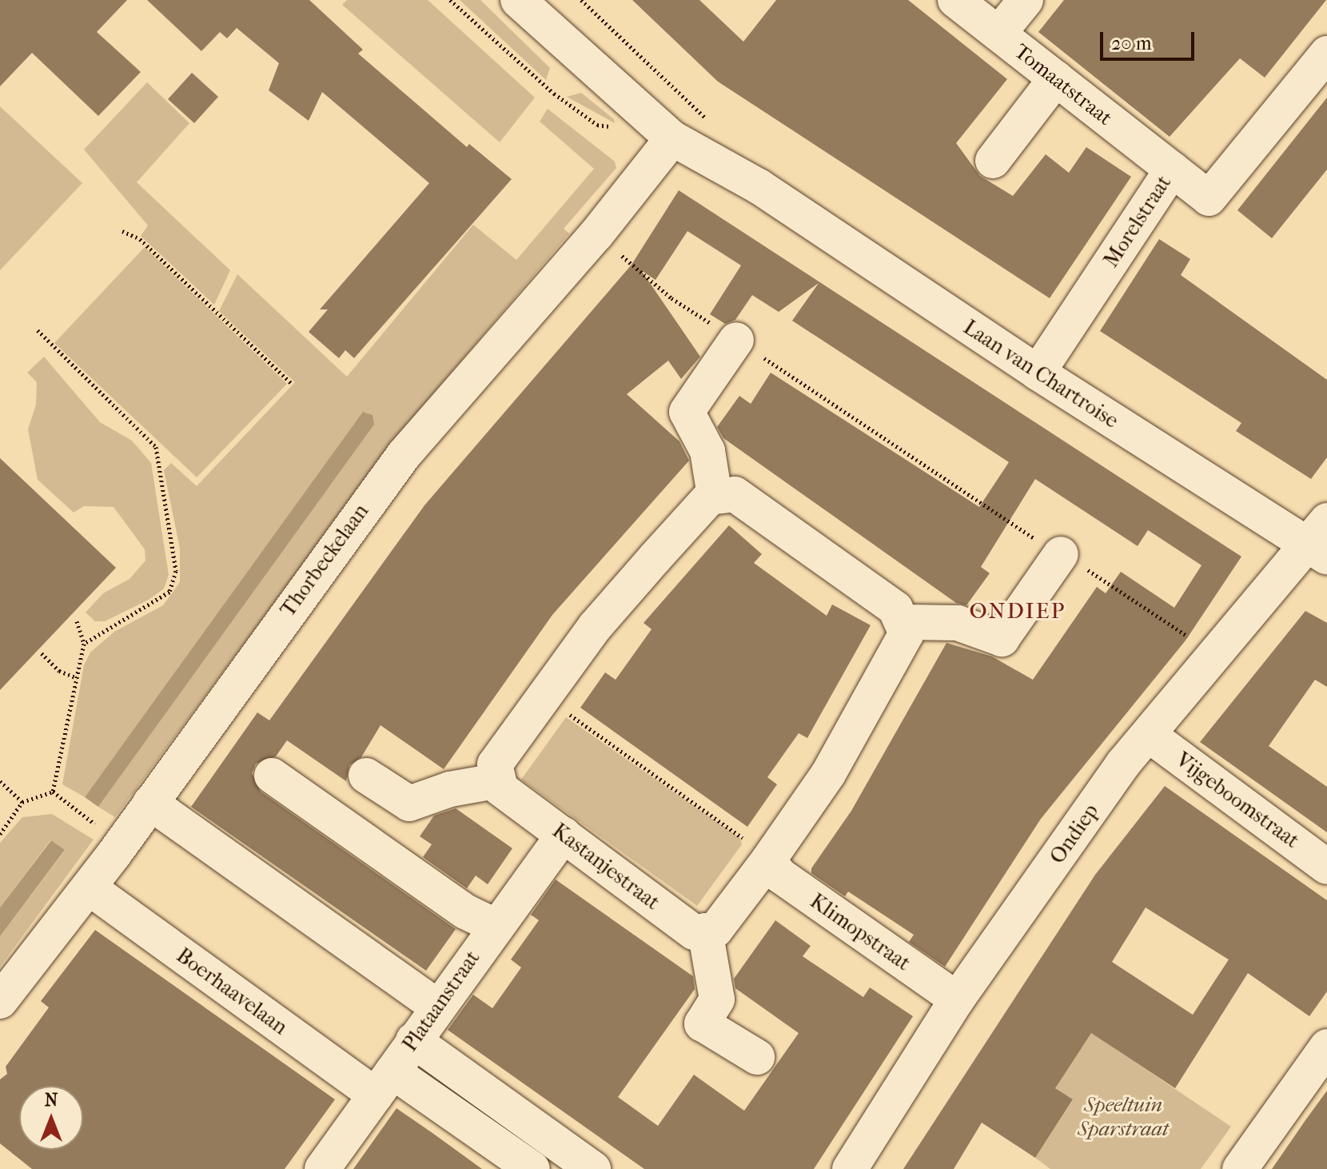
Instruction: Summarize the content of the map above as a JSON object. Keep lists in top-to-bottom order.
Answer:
{
  "streets": {
    "street": [
      "Tomaatstraat",
      "Morelstraat",
      "Laan van Chartroise",
      "Thorbeckelaan",
      "Vijgeboomstraat",
      "Ondiep",
      "Kastanjestraat",
      "Klimopstraat",
      "Boerhaavelaan",
      "Plataanstraat"
    ]
  },
  "crossings": [
    ["Tomaatstraat", "Morelstraat"],
    ["Morelstraat", "Laan van Chartroise"],
    ["Laan van Chartroise", "Thorbeckelaan"],
    ["Laan van Chartroise", "Ondiep"],
    ["Thorbeckelaan", "Boerhaavelaan"],
    ["Vijgeboomstraat", "Ondiep"],
    ["Ondiep", "Klimopstraat"],
    ["Kastanjestraat", "Plataanstraat"],
    ["Boerhaavelaan", "Plataanstraat"]
  ],
  "districts": ["ONDIEP"],
  "parks": ["Speeltuin Sparstraat"],
  "scale_bar": "20 m",
  "north": "top"
}
